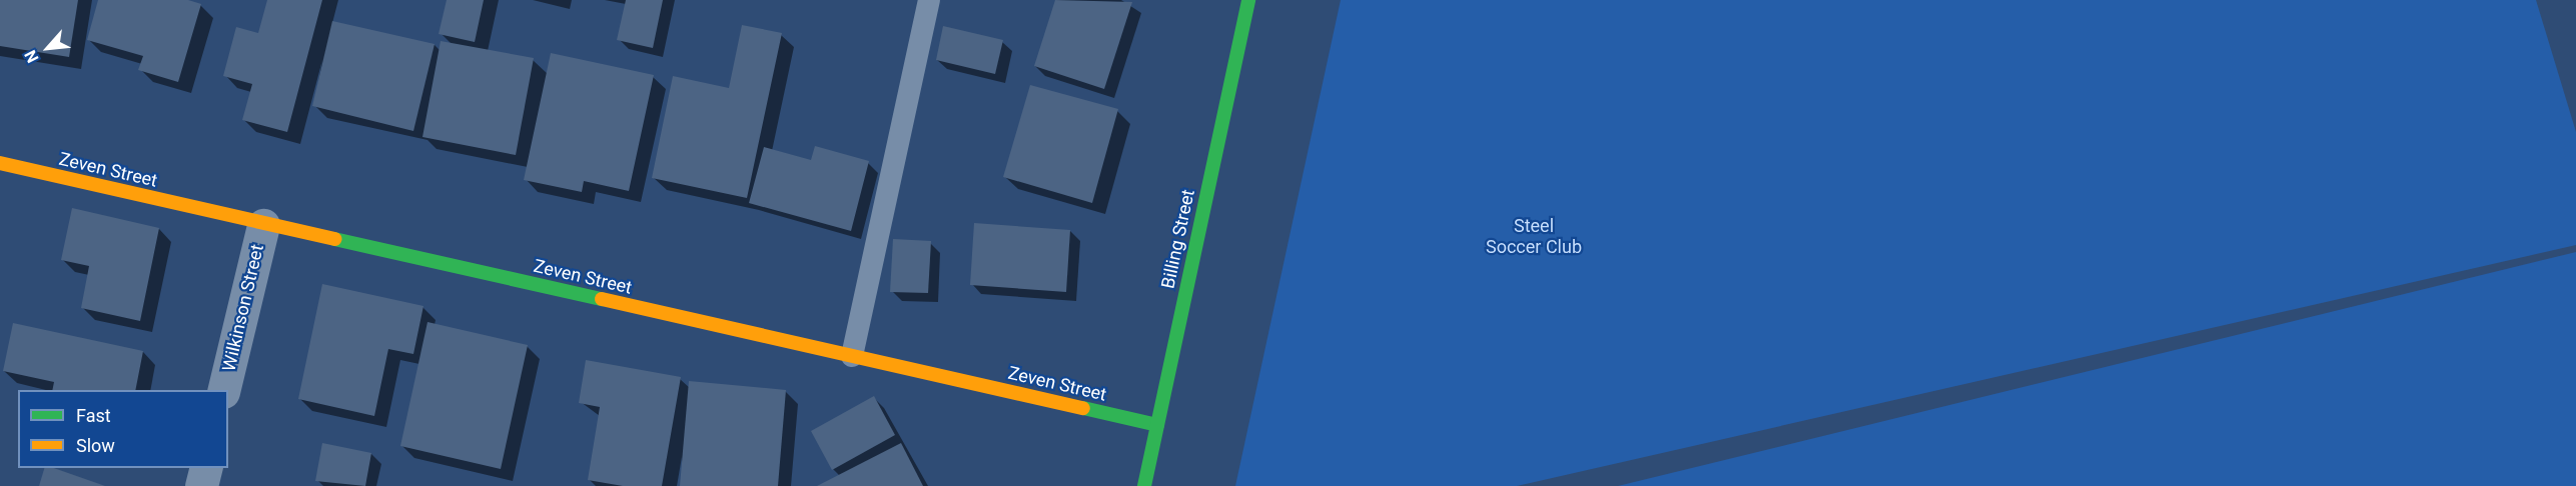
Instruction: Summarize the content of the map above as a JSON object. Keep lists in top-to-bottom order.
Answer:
{
  "streets": {
    "street": ["Zeven Street", "Billing Street", "Wilkinson Street"]
  },
  "crossings": [
    ["Zeven Street", "Billing Street"],
    ["Zeven Street", "Wilkinson Street"]
  ],
  "parks": ["Steel Soccer Club"],
  "legend": ["Fast", "Slow"],
  "north": "bottom left"
}
